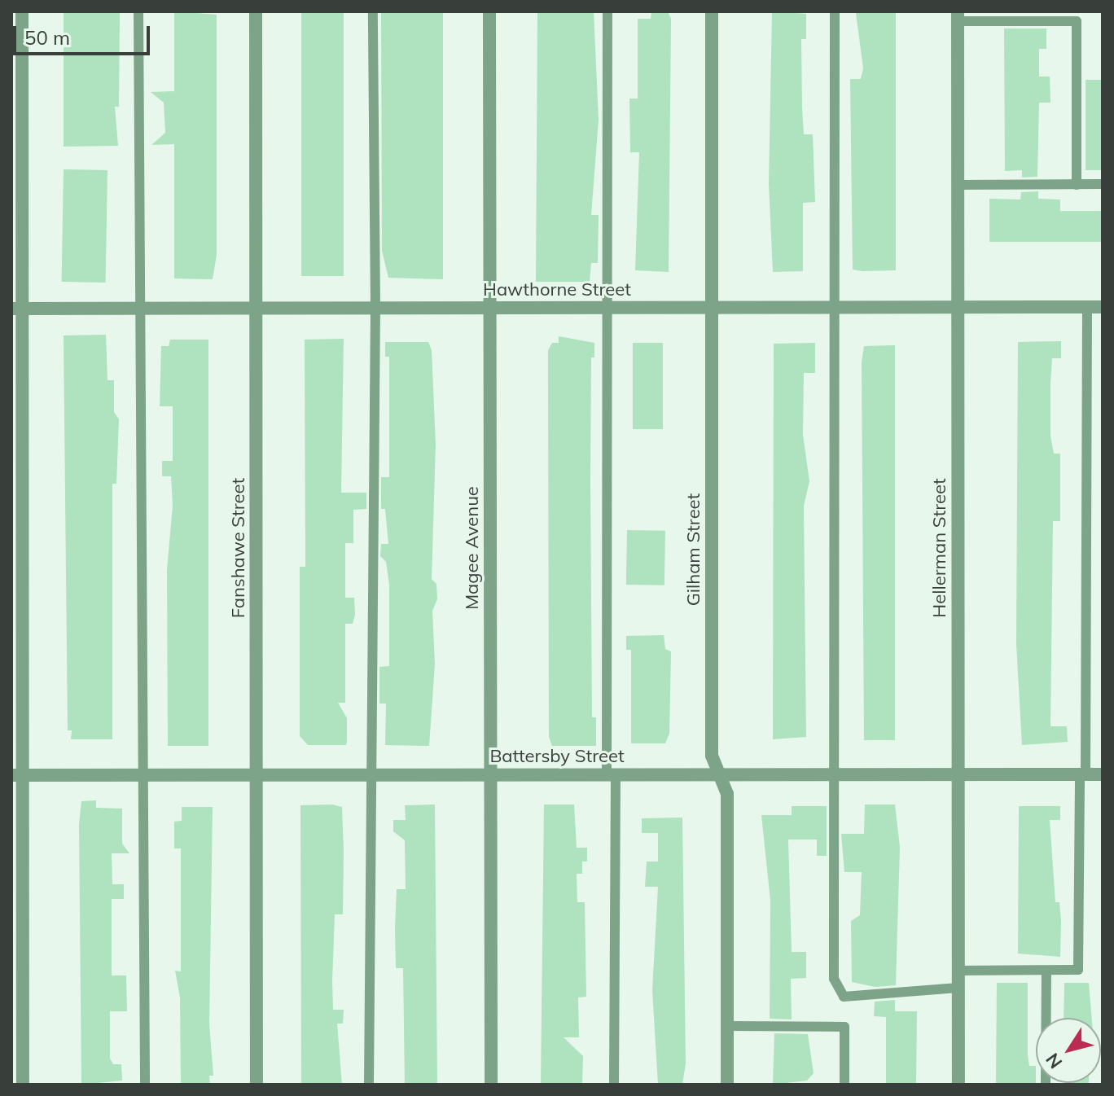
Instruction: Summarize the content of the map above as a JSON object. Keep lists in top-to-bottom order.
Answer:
{
  "streets": {
    "street": [
      "Hawthorne Street",
      "Fanshawe Street",
      "Magee Avenue",
      "Hellerman Street",
      "Gilham Street",
      "Battersby Street"
    ]
  },
  "crossings": [
    ["Hawthorne Street", "Fanshawe Street"],
    ["Hawthorne Street", "Magee Avenue"],
    ["Hawthorne Street", "Hellerman Street"],
    ["Hawthorne Street", "Gilham Street"],
    ["Fanshawe Street", "Battersby Street"],
    ["Magee Avenue", "Battersby Street"],
    ["Hellerman Street", "Battersby Street"],
    ["Gilham Street", "Battersby Street"]
  ],
  "scale_bar": "50 m",
  "north": "bottom left"
}
